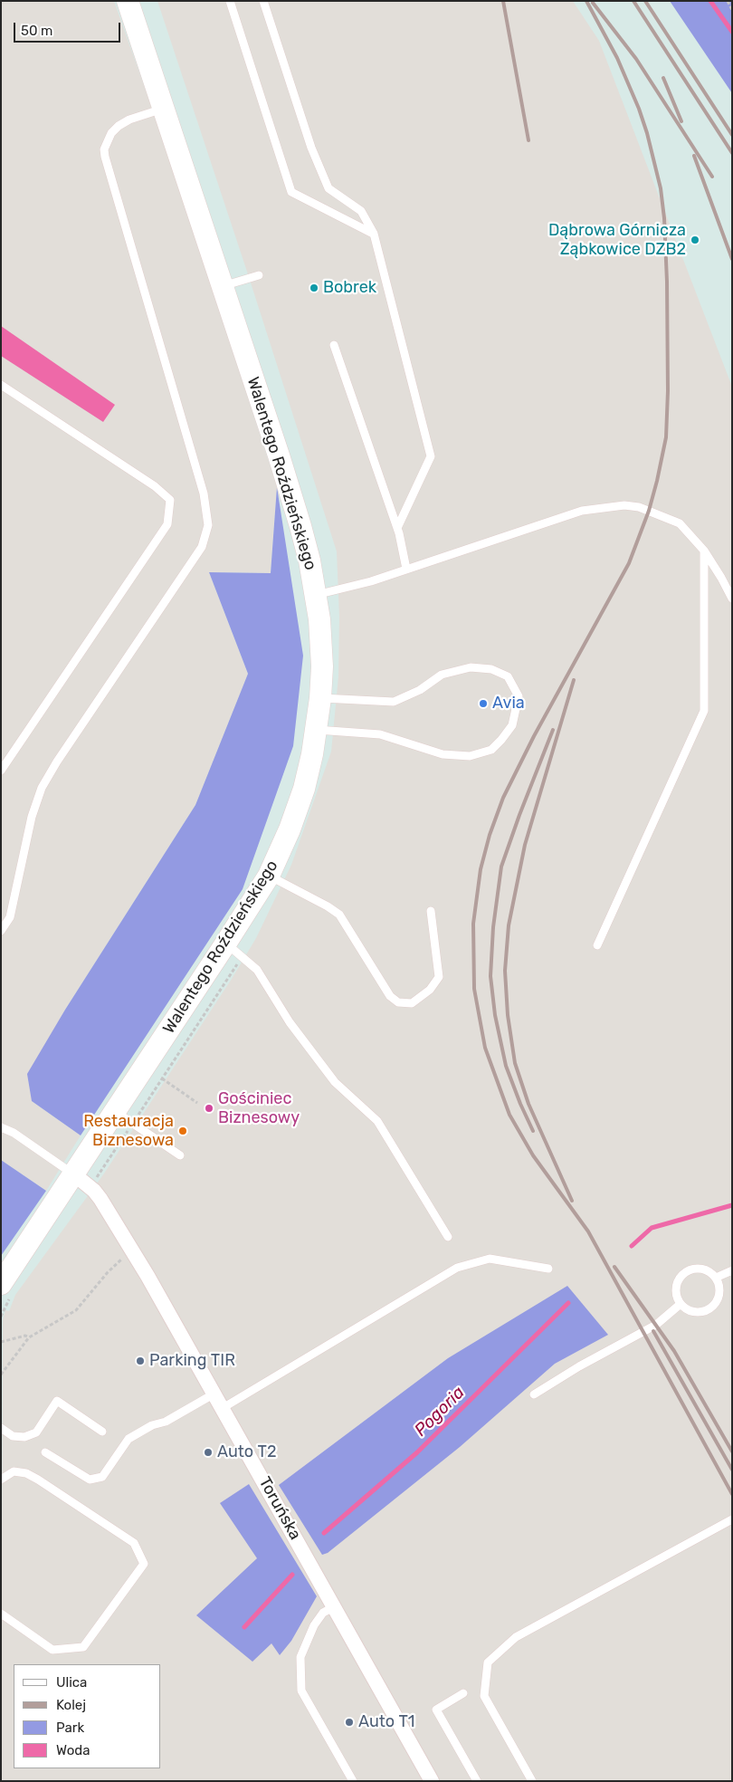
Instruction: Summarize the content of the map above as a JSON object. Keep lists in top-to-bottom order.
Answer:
{
  "streets": {
    "street": ["Walentego Roździeńskiego", "Toruńska"]
  },
  "crossings": [
    ["Walentego Roździeńskiego", "Toruńska"]
  ],
  "water": ["Pogoria"],
  "places": [
    "Dąbrowa Górnicza Ząbkowice DZB2",
    "Bobrek",
    "Avia",
    "Gościniec Biznesowy",
    "Restauracja Biznesowa",
    "Parking TIR",
    "Auto T2",
    "Auto T1"
  ],
  "legend": [
    "Ulica",
    "Kolej",
    "Park",
    "Woda"
  ],
  "scale_bar": "50 m"
}
